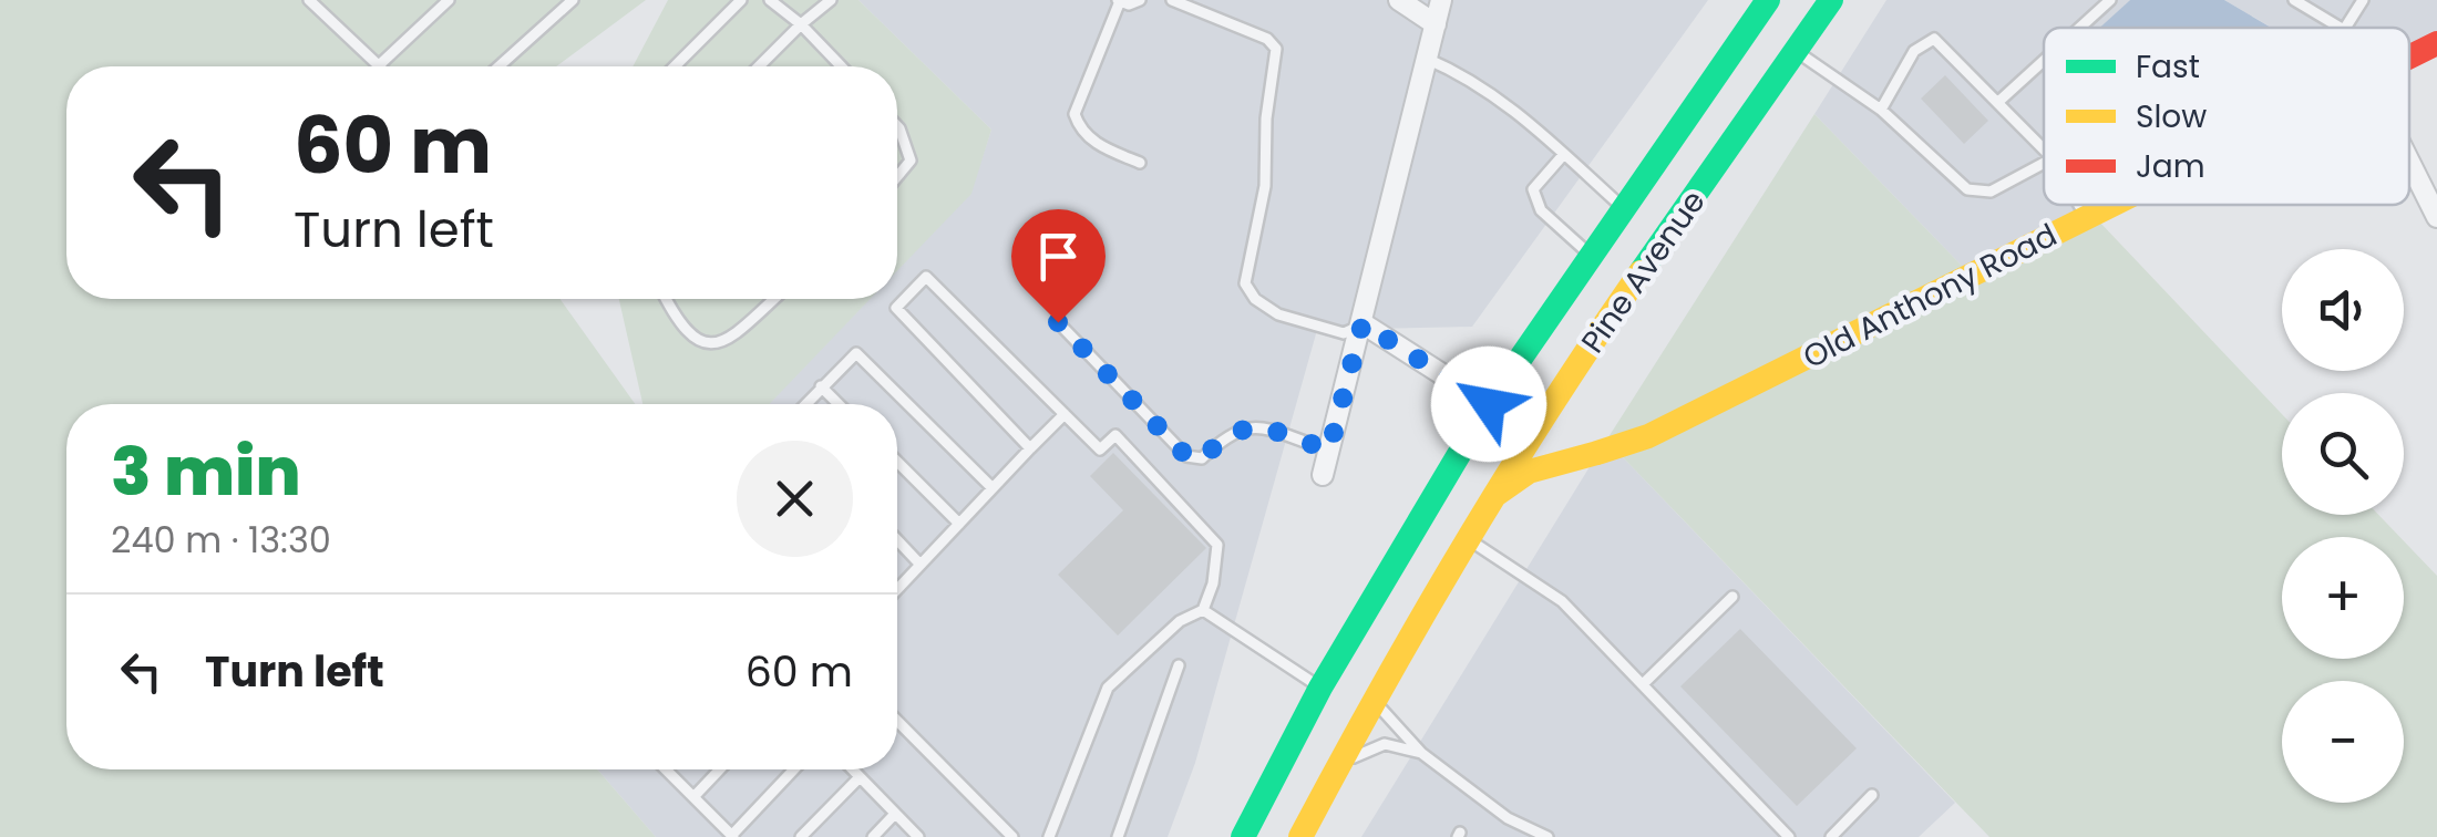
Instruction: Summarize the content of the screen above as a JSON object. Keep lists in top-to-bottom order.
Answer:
{
  "streets": {
    "main road": ["Pine Avenue", "Old Anthony Road"]
  },
  "crossings": [
    ["Pine Avenue", "Old Anthony Road"]
  ],
  "legend": ["Fast", "Slow", "Jam"],
  "page": {
    "turn": ["60 m", "Turn left"],
    "map_buttons": ["+", "−"],
    "heading": ["3 min", "240 m · 13:30"],
    "list": [
      {
        "name": "Turn left",
        "value": "60 m"
      }
    ]
  }
}
